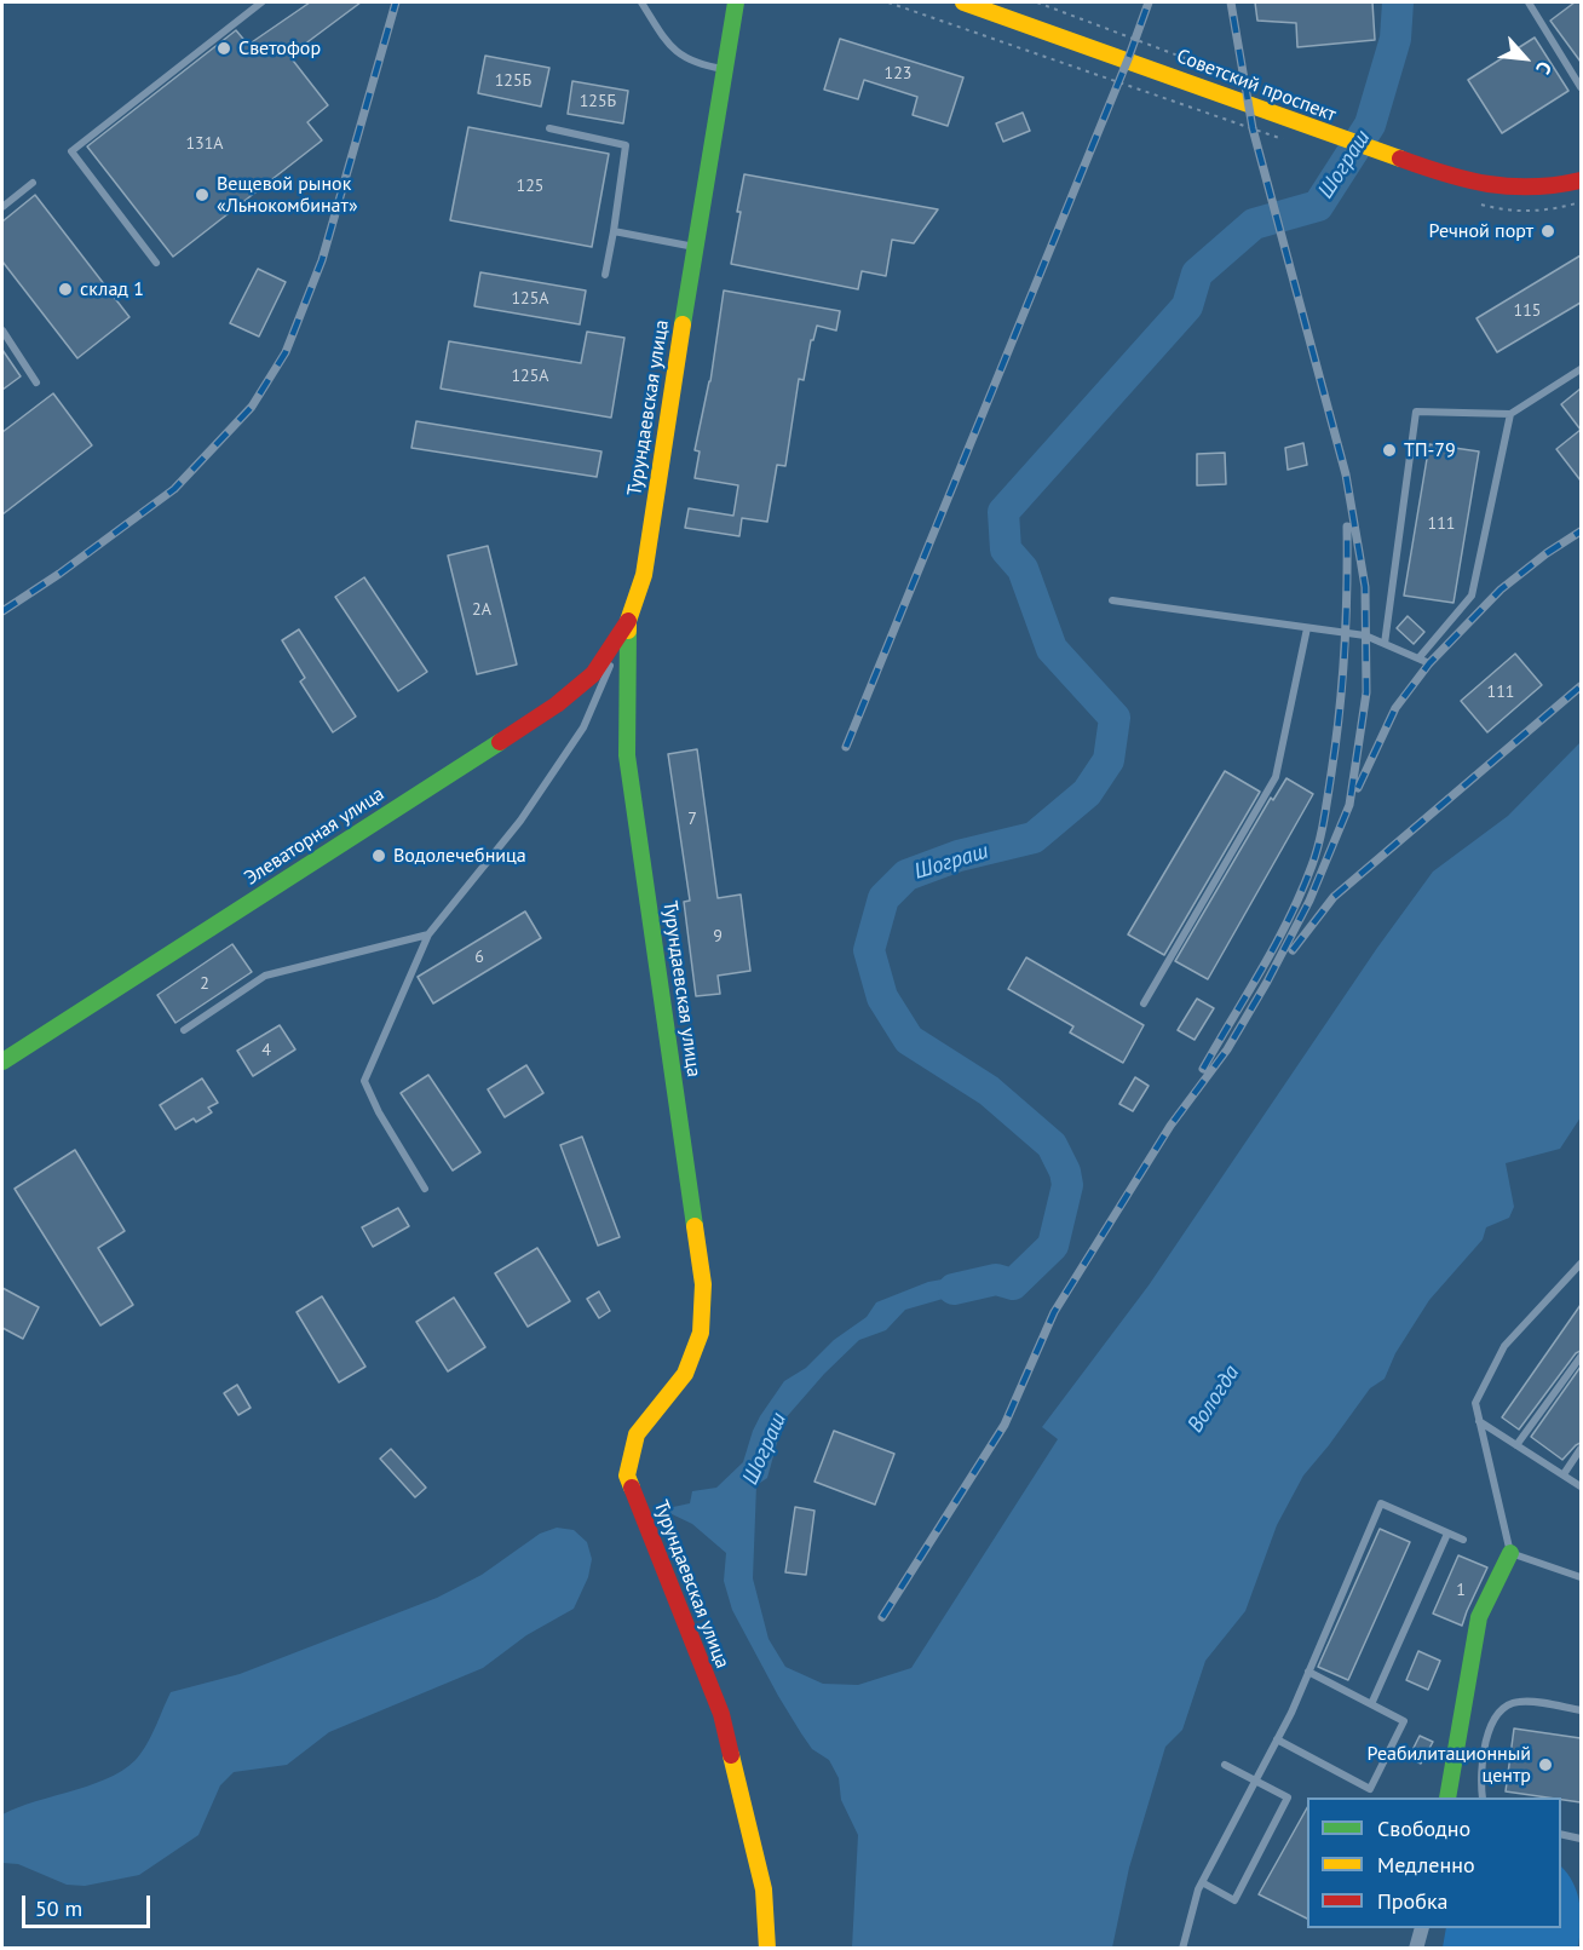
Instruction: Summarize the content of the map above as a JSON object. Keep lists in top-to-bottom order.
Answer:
{
  "streets": {
    "street": ["Советский проспект", "Турундаевская улица", "Элеваторная улица"]
  },
  "crossings": [
    ["Турундаевская улица", "Элеваторная улица"]
  ],
  "water": ["Шограш", "Вологда"],
  "places": [
    "Светофор",
    "Вещевой рынок «Льнокомбинат»",
    "Речной порт",
    "склад 1",
    "ТП-79",
    "Водолечебница",
    "Реабилитационный центр"
  ],
  "house_numbers": [
    "123",
    "125Б",
    "125Б",
    "131А",
    "125",
    "125А",
    "115",
    "125А",
    "111",
    "2А",
    "111",
    "7",
    "9",
    "6",
    "2",
    "4",
    "1"
  ],
  "legend": ["Свободно", "Медленно", "Пробка"],
  "scale_bar": "50 m",
  "north": "bottom right"
}
